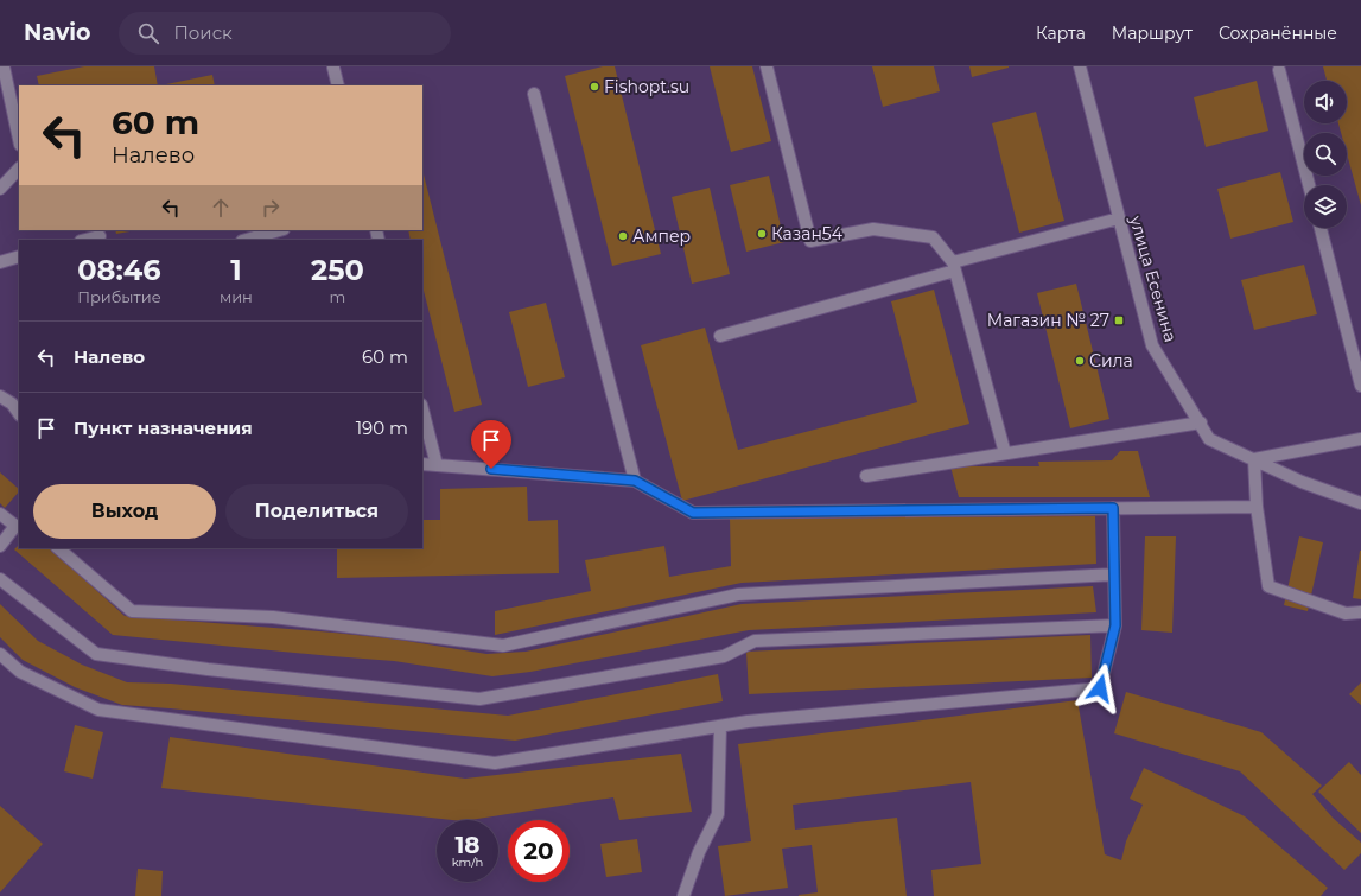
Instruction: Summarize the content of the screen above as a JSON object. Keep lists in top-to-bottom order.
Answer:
{
  "streets": {
    "street": ["улица Есенина"]
  },
  "places": {
    "other": [
      "Fishopt.su",
      "Казан54",
      "Ампер",
      "Сила"
    ],
    "transit": ["Магазин № 27"]
  },
  "page": {
    "header": "Navio",
    "search": "Поиск",
    "nav": ["Карта", "Маршрут", "Сохранённые"],
    "turn": ["60 m", "Налево"],
    "eta": [
      "08:46",
      "Прибытие",
      "1",
      "мин",
      "250",
      "m"
    ],
    "list": [
      {
        "name": "Налево",
        "value": "60 m"
      },
      {
        "name": "Пункт назначения",
        "value": "190 m"
      }
    ],
    "buttons": ["Выход", "Поделиться"],
    "speed": "18 km/h",
    "limit": "20"
  }
}
